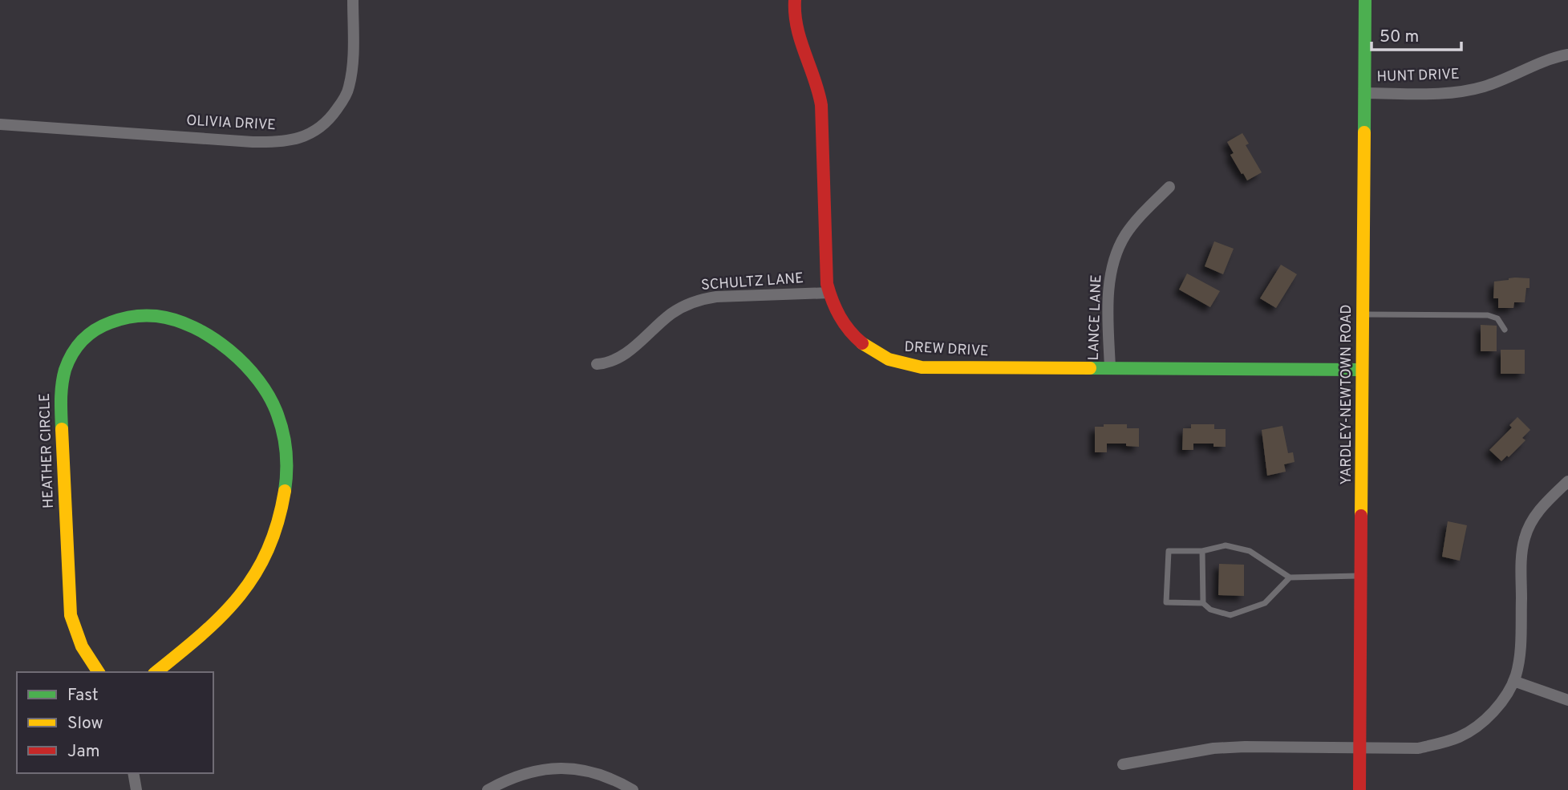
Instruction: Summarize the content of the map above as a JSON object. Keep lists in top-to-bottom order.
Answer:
{
  "streets": {
    "street": [
      "HUNT DRIVE",
      "OLIVIA DRIVE",
      "SCHULTZ LANE",
      "LANCE LANE",
      "DREW DRIVE",
      "YARDLEY-NEWTOWN ROAD",
      "HEATHER CIRCLE"
    ]
  },
  "crossings": [
    ["HUNT DRIVE", "YARDLEY-NEWTOWN ROAD"],
    ["SCHULTZ LANE", "DREW DRIVE"],
    ["LANCE LANE", "DREW DRIVE"],
    ["DREW DRIVE", "YARDLEY-NEWTOWN ROAD"]
  ],
  "legend": ["Fast", "Slow", "Jam"],
  "scale_bar": "50 m"
}
